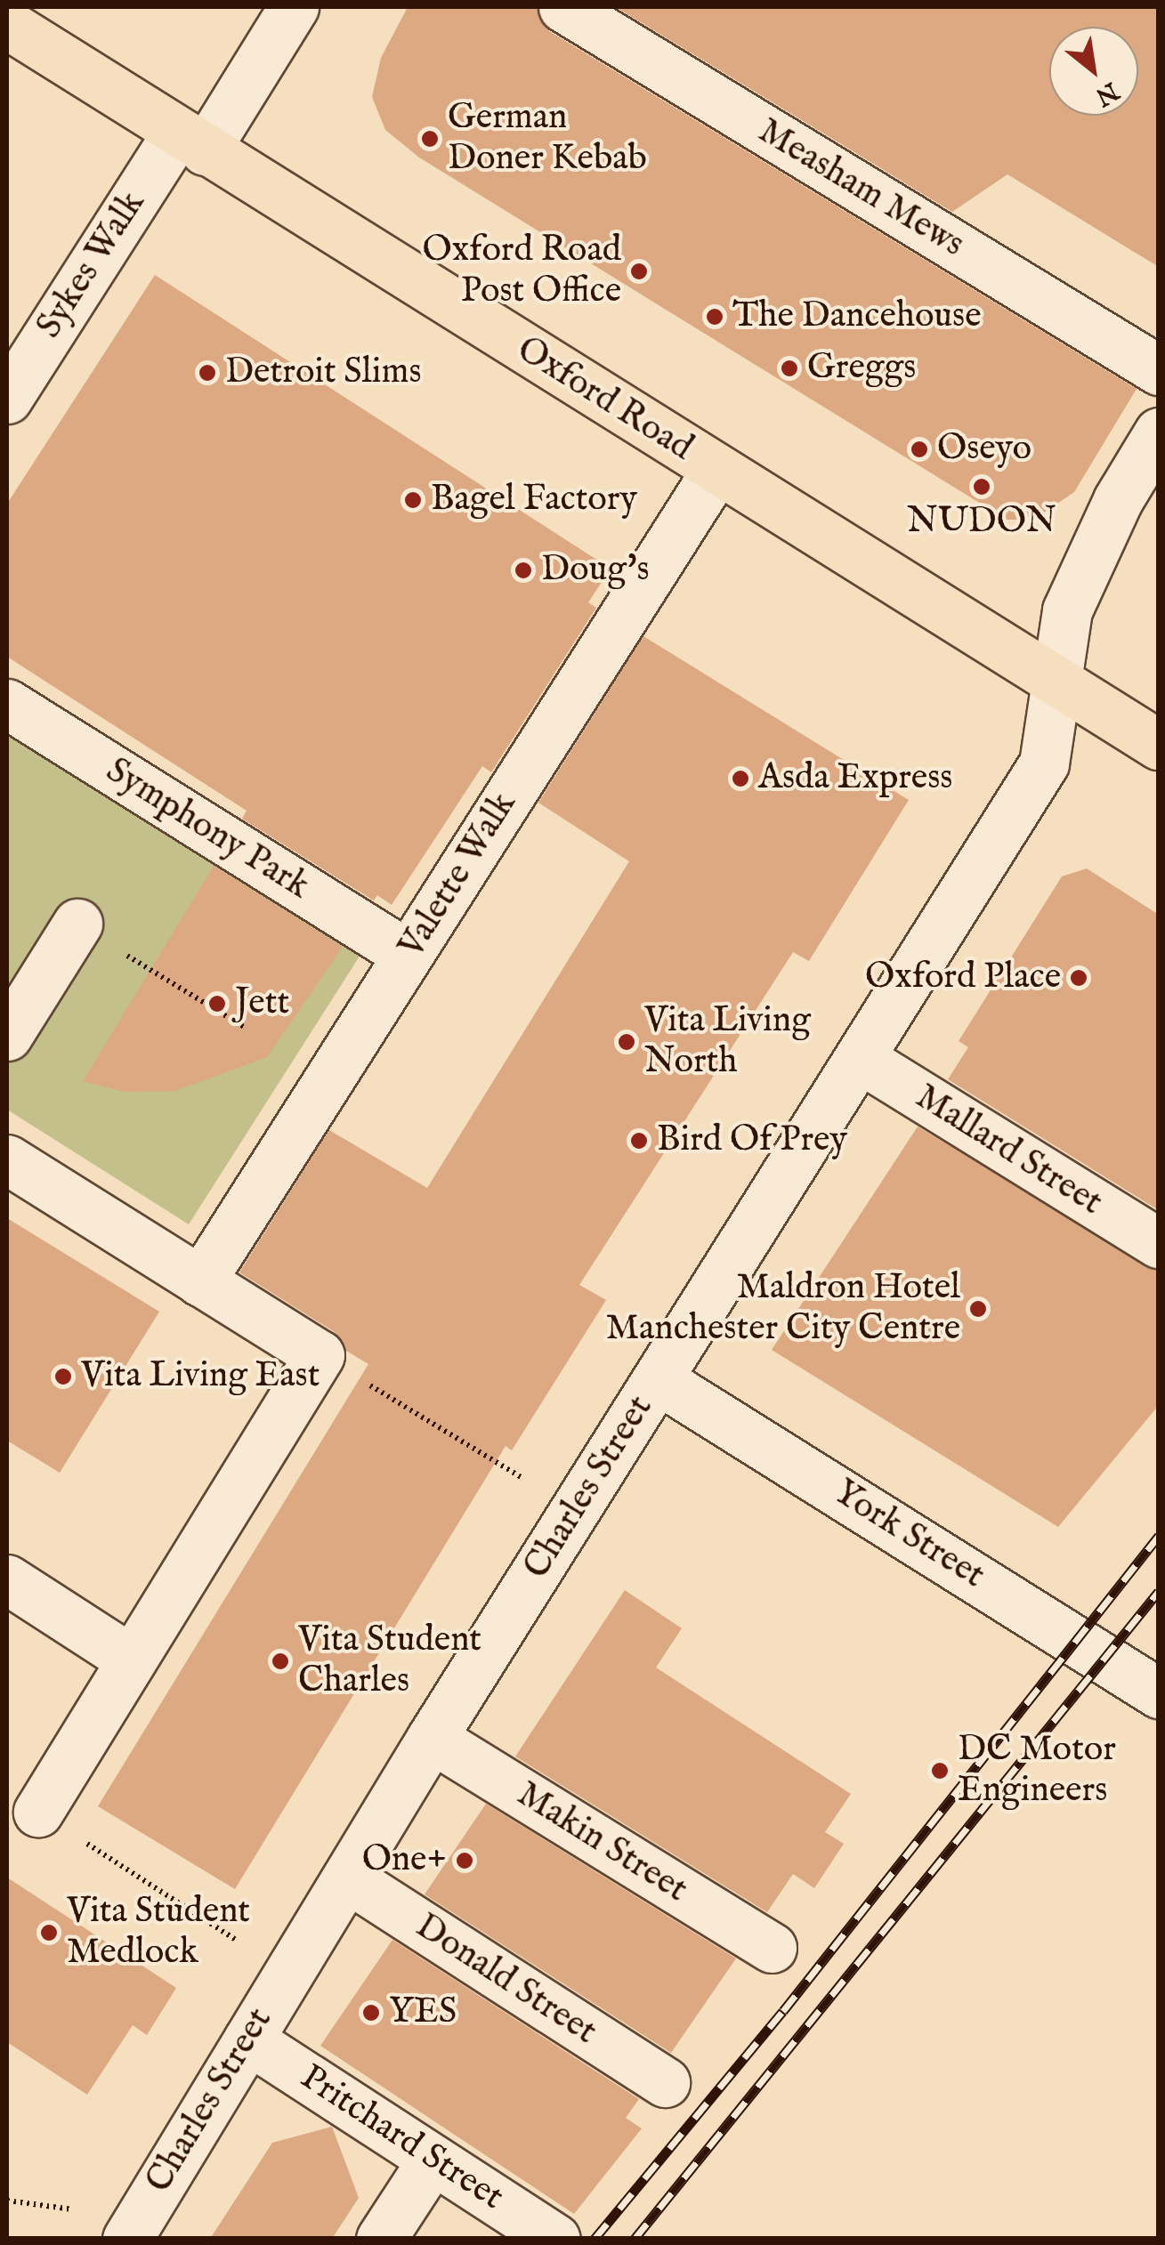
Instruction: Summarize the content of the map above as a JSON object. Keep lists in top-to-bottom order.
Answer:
{
  "streets": {
    "main road": ["Oxford Road"],
    "street": [
      "Measham Mews",
      "Sykes Walk",
      "Symphony Park",
      "Valette Walk",
      "Mallard Street",
      "Charles Street",
      "York Street",
      "Makin Street",
      "Donald Street",
      "Pritchard Street"
    ]
  },
  "crossings": [
    ["Sykes Walk", "Oxford Road"],
    ["Oxford Road", "Valette Walk"],
    ["Oxford Road", "Charles Street"],
    ["Symphony Park", "Valette Walk"],
    ["Mallard Street", "Charles Street"],
    ["Charles Street", "York Street"],
    ["Charles Street", "Makin Street"],
    ["Charles Street", "Donald Street"],
    ["Charles Street", "Pritchard Street"]
  ],
  "places": [
    "German Doner Kebab",
    "Oxford Road Post Office",
    "The Dancehouse",
    "Greggs",
    "Detroit Slims",
    "Oseyo",
    "NUDON",
    "Bagel Factory",
    "Doug's",
    "Asda Express",
    "Oxford Place",
    "Jett",
    "Vita Living North",
    "Bird Of Prey",
    "Maldron Hotel Manchester City Centre",
    "Vita Living East",
    "Vita Student Charles",
    "DC Motor Engineers",
    "One+",
    "Vita Student Medlock",
    "YES"
  ],
  "north": "bottom right"
}
